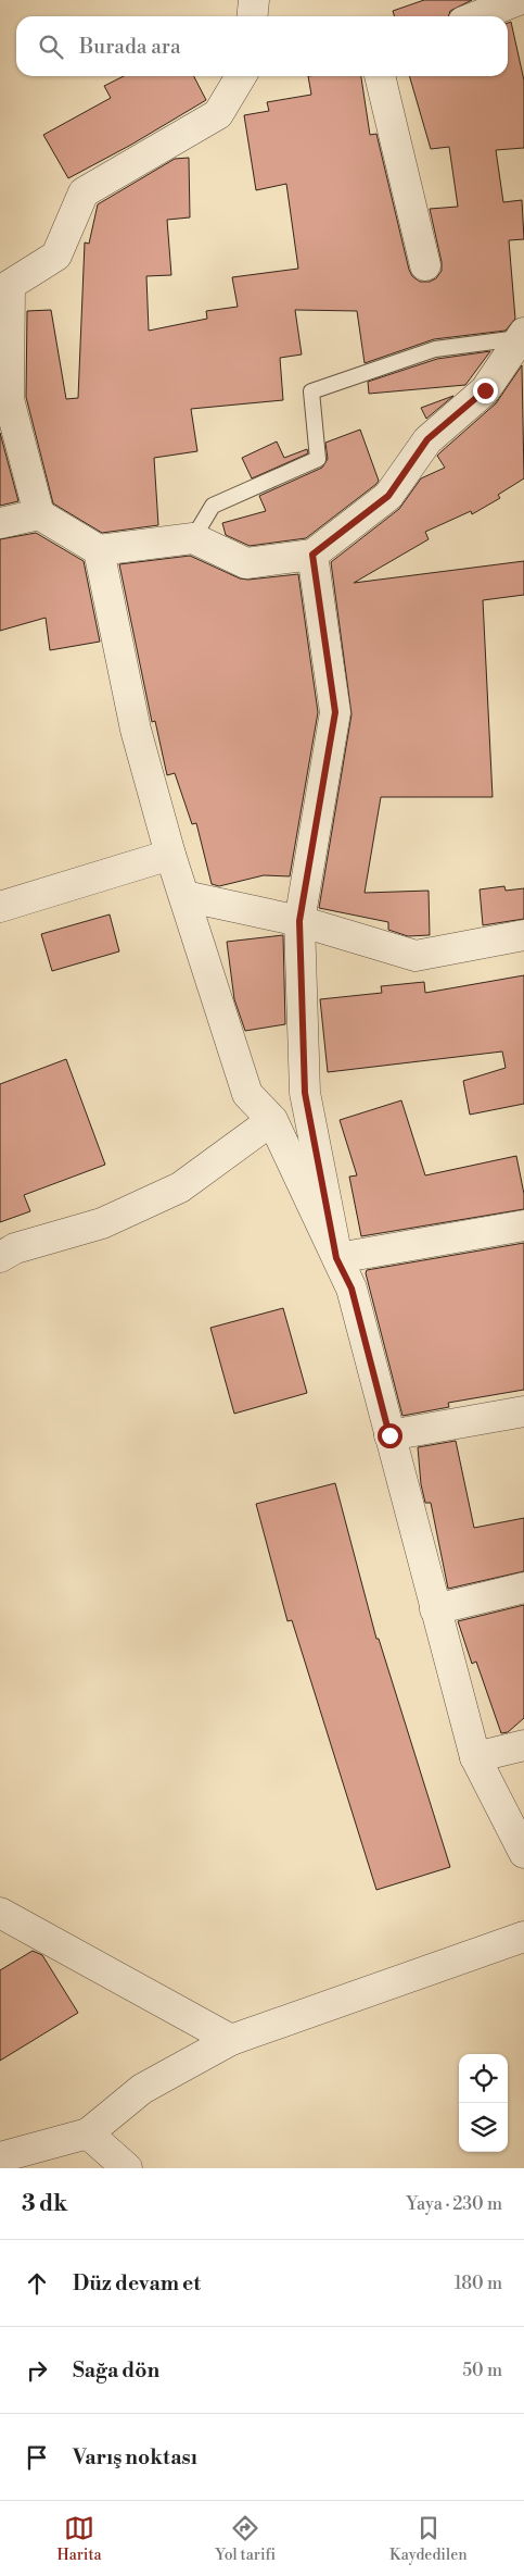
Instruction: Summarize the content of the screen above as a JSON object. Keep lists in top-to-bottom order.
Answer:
{
  "page": {
    "search": "Burada ara",
    "heading": ["3 dk", "Yaya · 230 m"],
    "list": [
      ["Düz devam et", "180 m"],
      ["Sağa dön", "50 m"],
      "Varış noktası"
    ],
    "nav": ["Harita", "Yol tarifi", "Kaydedilen"]
  }
}
